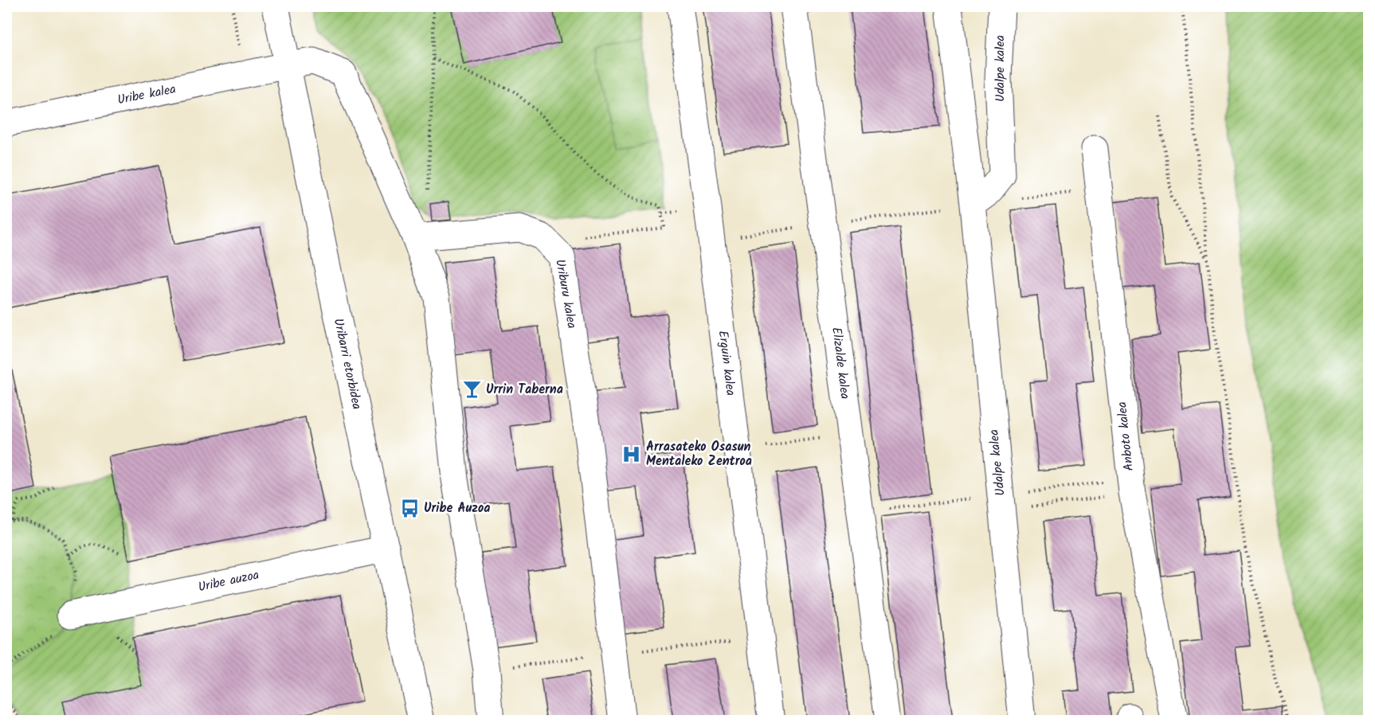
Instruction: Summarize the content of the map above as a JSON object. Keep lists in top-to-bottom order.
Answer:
{
  "streets": {
    "street": [
      "Udalpe kalea",
      "Uribe kalea",
      "Uriburu kalea",
      "Erguin kalea",
      "Elizalde kalea",
      "Uribarri etorbidea",
      "Anboto kalea",
      "Uribe auzoa"
    ]
  },
  "crossings": [
    ["Uribe kalea", "Uribarri etorbidea"],
    ["Uribarri etorbidea", "Uribe auzoa"]
  ],
  "places": {
    "bar": ["Urrin Taberna"],
    "hospital": ["Arrasateko Osasun Mentaleko Zentroa"],
    "bus stop": ["Uribe Auzoa"]
  }
}
